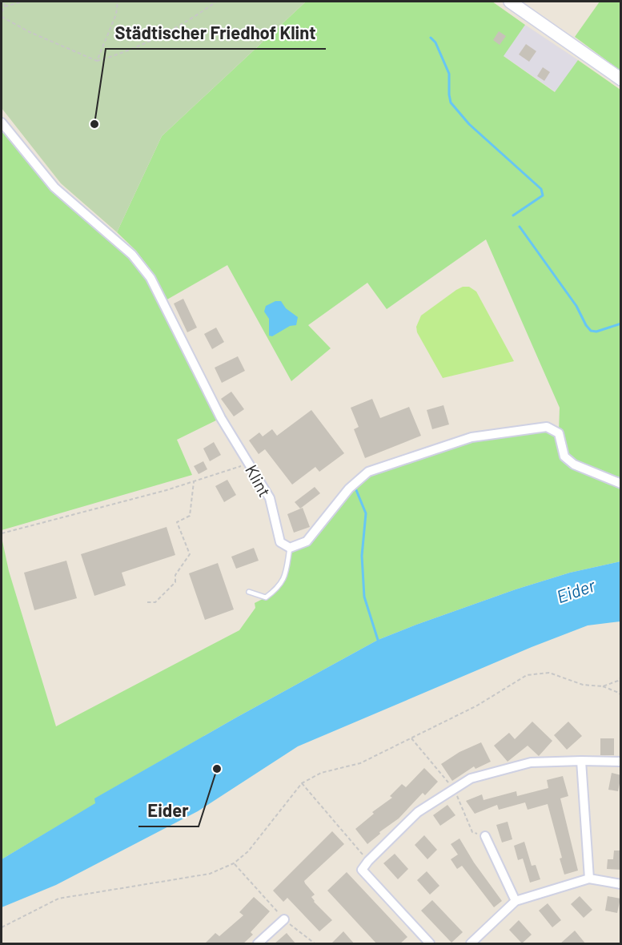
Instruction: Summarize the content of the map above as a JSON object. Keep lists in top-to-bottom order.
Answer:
{
  "streets": {
    "street": ["Klint"]
  },
  "water": ["Eider"],
  "places": ["Städtischer Friedhof Klint", "Eider"]
}
